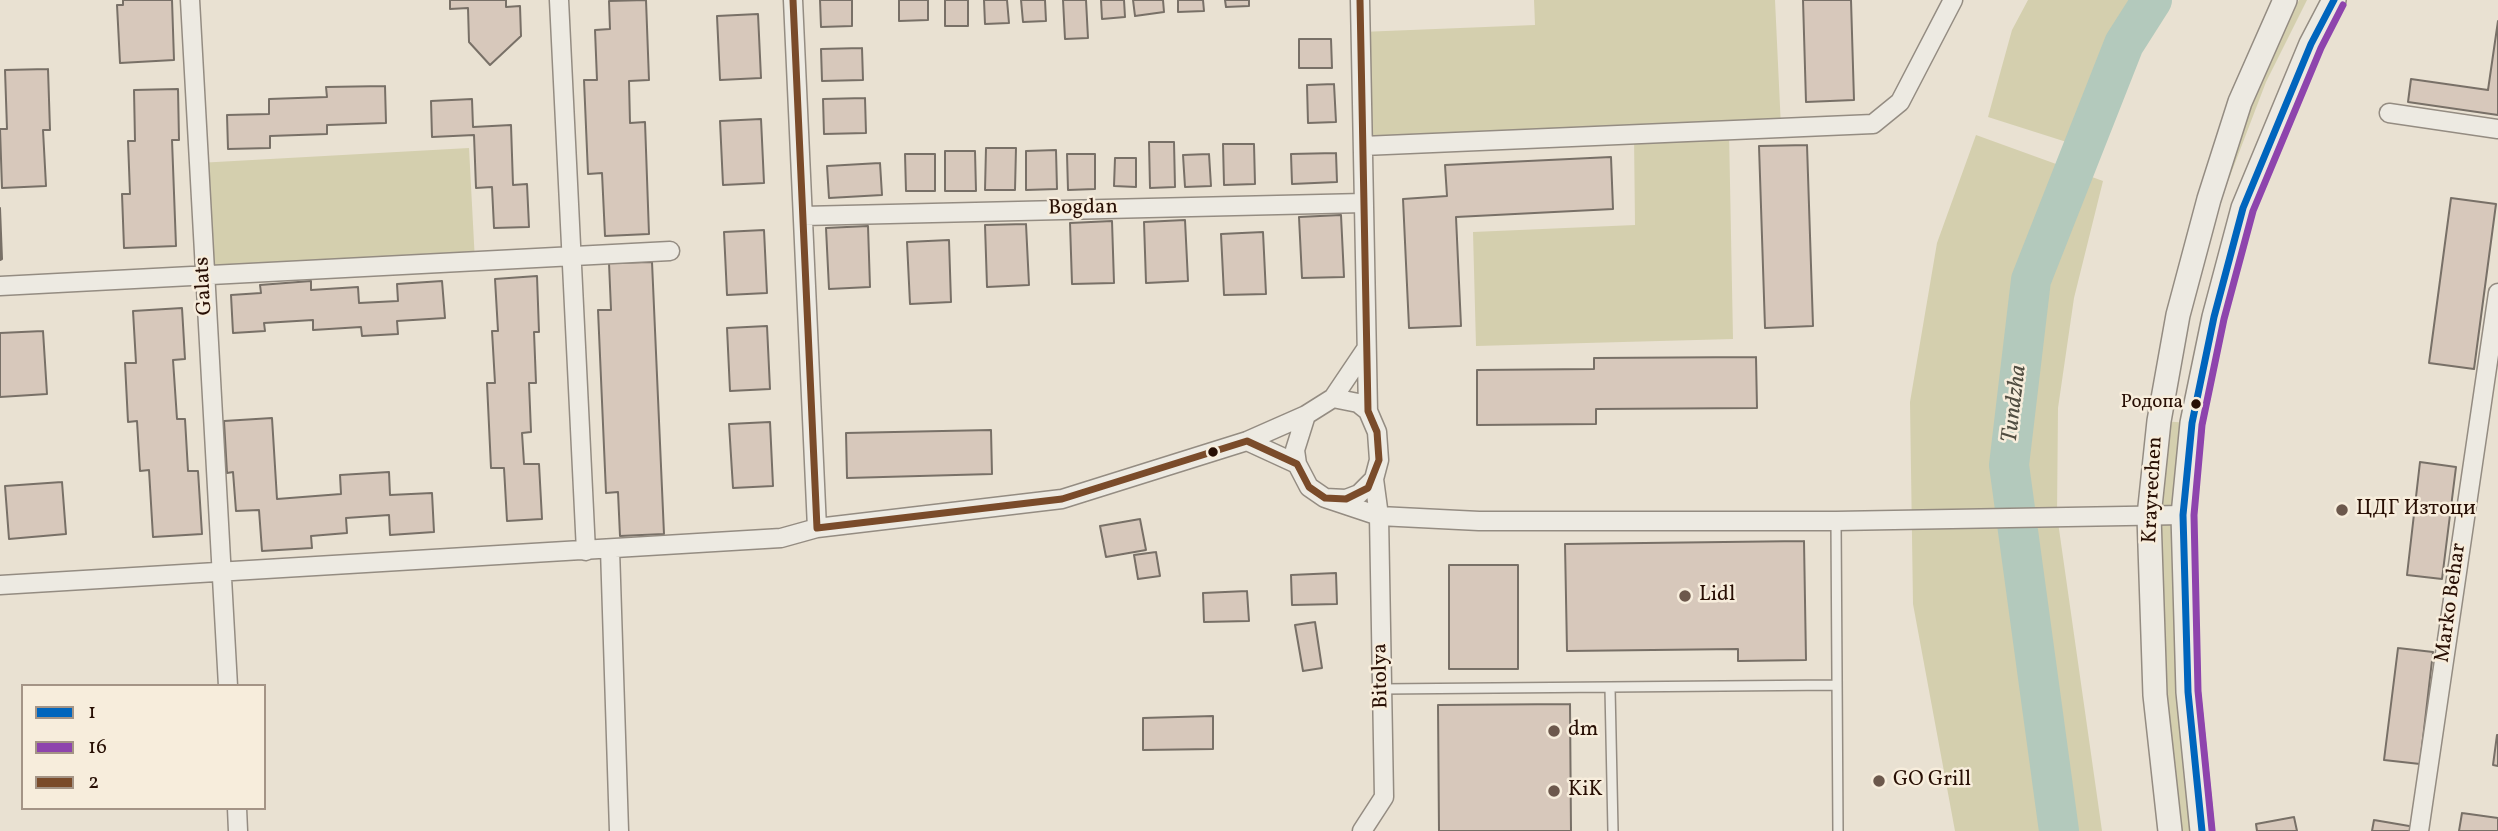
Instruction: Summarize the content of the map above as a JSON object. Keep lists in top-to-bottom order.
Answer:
{
  "streets": {
    "street": [
      "Bogdan",
      "Galats",
      "Krayrechen",
      "Marko Behar",
      "Bitolya"
    ]
  },
  "water": ["Tundzha"],
  "places": [
    "Родопа",
    "ЦДГ Изтоци",
    "Lidl",
    "dm",
    "GO Grill",
    "KiK"
  ],
  "lines": ["transit line 1", "transit line 2", "transit line 16"],
  "legend": ["1", "16", "2"]
}
